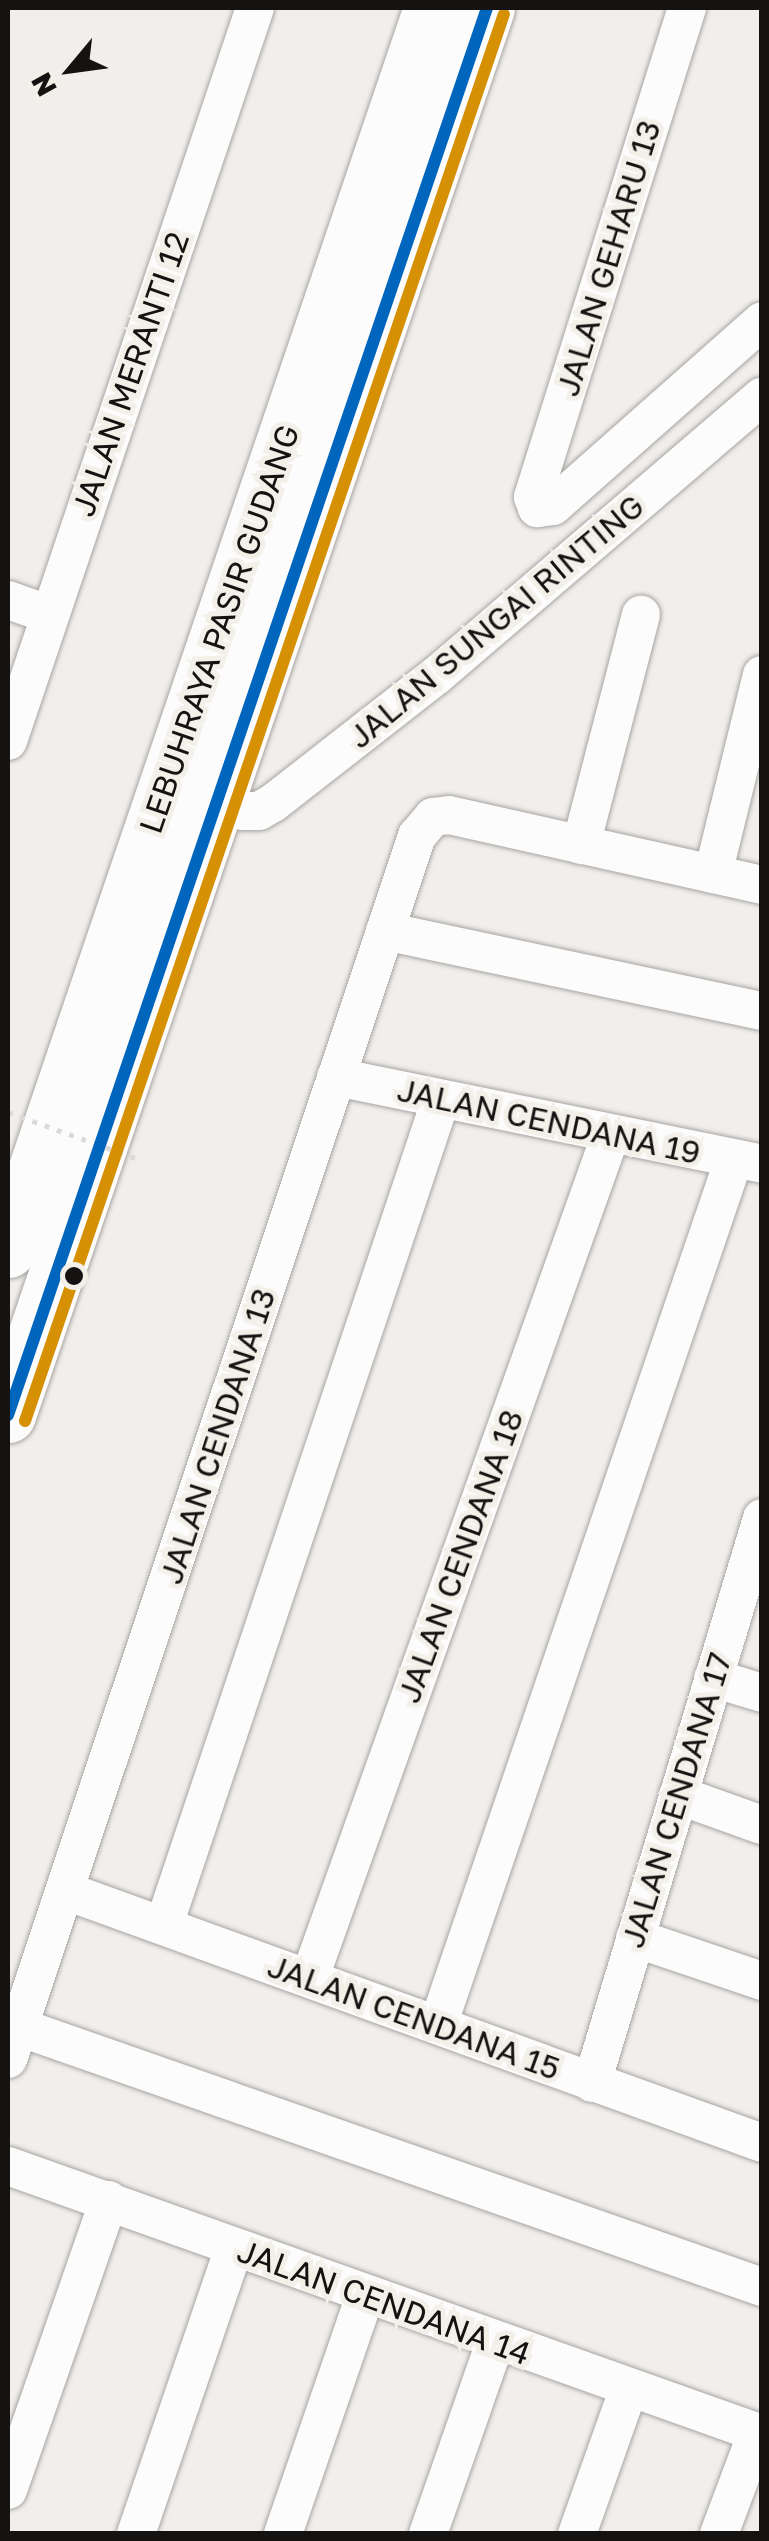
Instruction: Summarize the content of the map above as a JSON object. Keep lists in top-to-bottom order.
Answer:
{
  "streets": {
    "highway": ["LEBUHRAYA PASIR GUDANG"],
    "street": [
      "JALAN GEHARU 13",
      "JALAN MERANTI 12",
      "JALAN SUNGAI RINTING",
      "JALAN CENDANA 19",
      "JALAN CENDANA 13",
      "JALAN CENDANA 18",
      "JALAN CENDANA 17",
      "JALAN CENDANA 15",
      "JALAN CENDANA 14"
    ]
  },
  "crossings": [
    ["JALAN SUNGAI RINTING", "LEBUHRAYA PASIR GUDANG"],
    ["JALAN CENDANA 19", "JALAN CENDANA 13"],
    ["JALAN CENDANA 19", "JALAN CENDANA 18"],
    ["JALAN CENDANA 13", "JALAN CENDANA 15"],
    ["JALAN CENDANA 18", "JALAN CENDANA 15"],
    ["JALAN CENDANA 17", "JALAN CENDANA 15"]
  ],
  "north": "bottom left"
}
